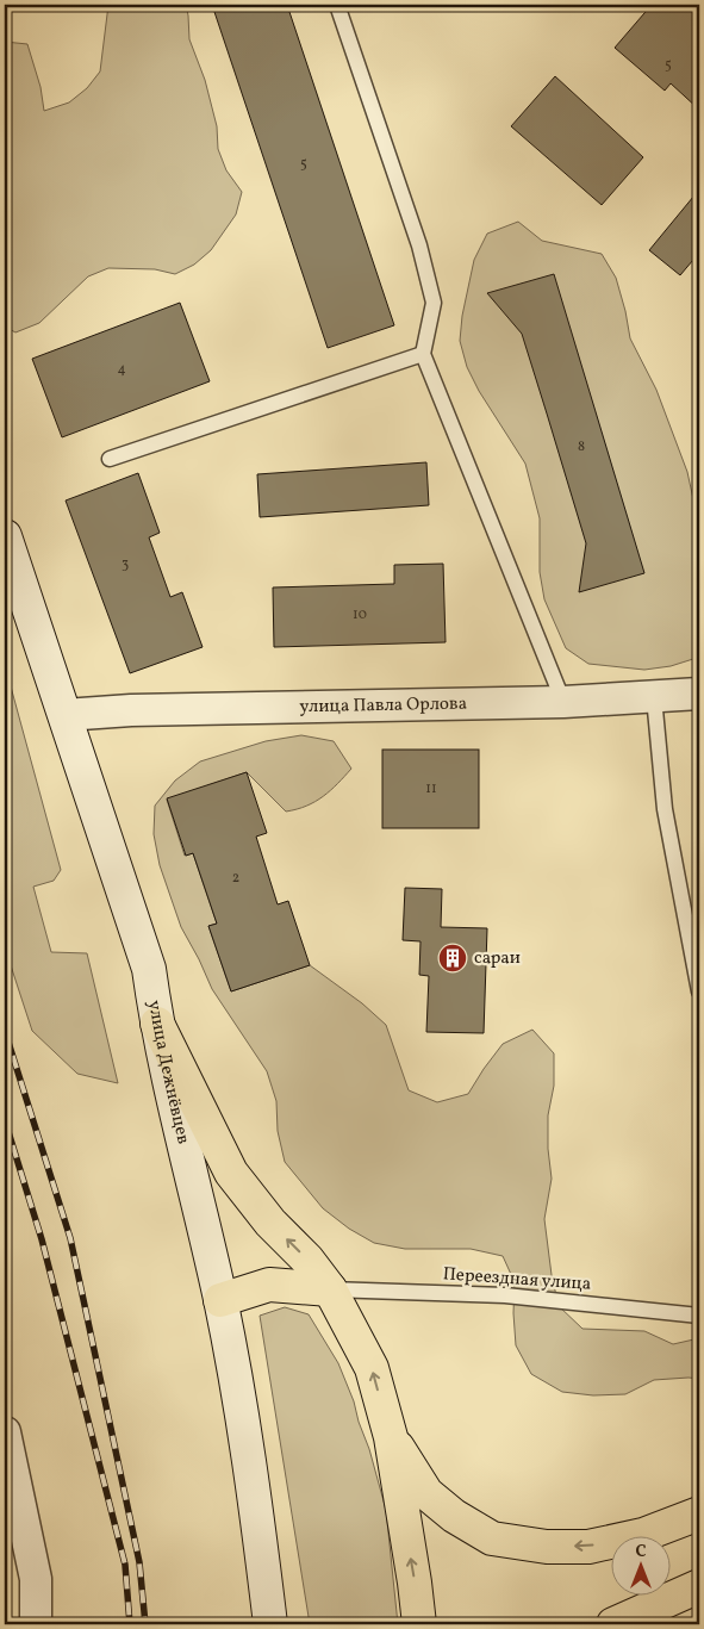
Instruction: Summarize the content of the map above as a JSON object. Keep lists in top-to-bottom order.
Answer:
{
  "streets": {
    "main road": ["улица Дежнёвцев"],
    "street": ["улица Павла Орлова"],
    "lane": ["Переездная улица"]
  },
  "crossings": [
    ["улица Павла Орлова", "улица Дежнёвцев"]
  ],
  "places": {
    "building": ["сараи"]
  },
  "house_numbers": [
    "5",
    "5",
    "4",
    "8",
    "3",
    "10",
    "11",
    "2"
  ],
  "north": "top"
}
